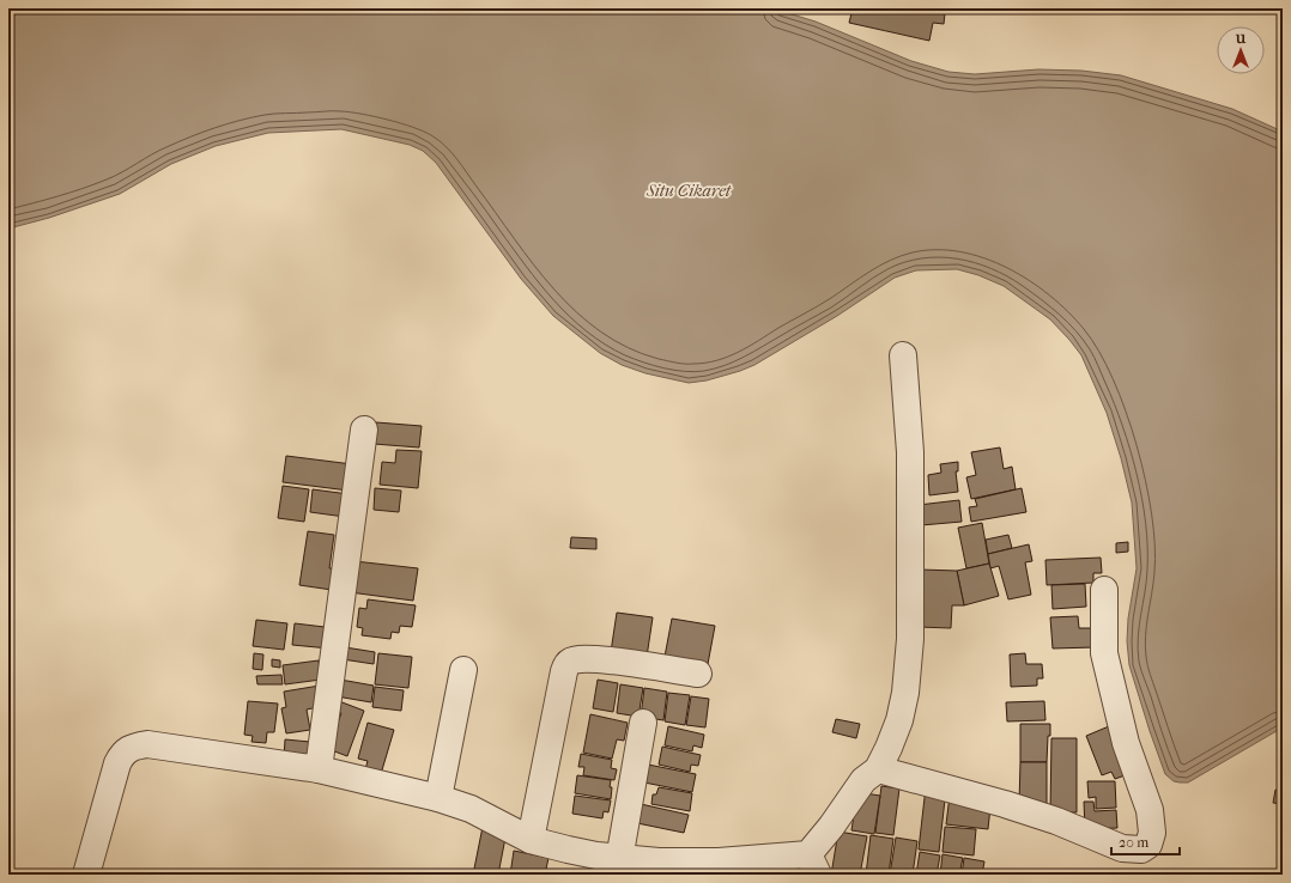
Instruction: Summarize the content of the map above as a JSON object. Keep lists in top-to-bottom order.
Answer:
{
  "water": ["Situ Cikaret"],
  "scale_bar": "20 m",
  "north": "top"
}
